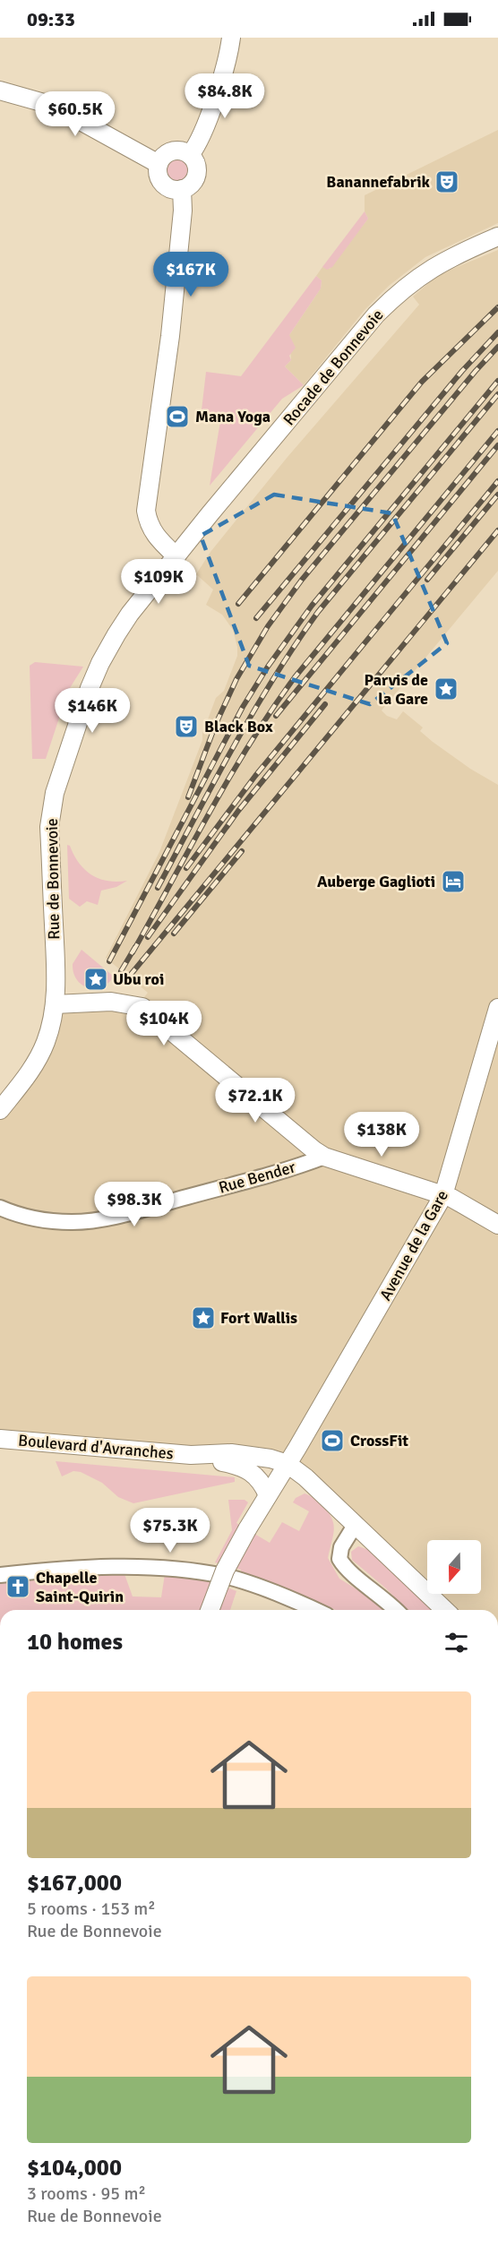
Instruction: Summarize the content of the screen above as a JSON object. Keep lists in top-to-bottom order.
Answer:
{
  "streets": {
    "main road": [
      "Rocade de Bonnevoie",
      "Rue de Bonnevoie",
      "Avenue de la Gare",
      "Boulevard d'Avranches"
    ],
    "street": ["Rue Bender"]
  },
  "crossings": [
    ["Rocade de Bonnevoie", "Rue de Bonnevoie"],
    ["Avenue de la Gare", "Boulevard d'Avranches"]
  ],
  "places": {
    "theatre": ["Banannefabrik", "Black Box"],
    "sports": ["Mana Yoga", "CrossFit"],
    "place": ["Parvis de la Gare", "Ubu roi", "Fort Wallis"],
    "hotel": ["Auberge Gaglioti"],
    "church": ["Chapelle Saint-Quirin"]
  },
  "north": "bottom",
  "page": {
    "status": "09:33",
    "price": [
      "$84.8K",
      "$60.5K",
      "$167K",
      "$109K",
      "$146K",
      "$104K",
      "$72.1K",
      "$138K",
      "$98.3K",
      "$75.3K"
    ],
    "heading": "10 homes",
    "list": [
      {
        "name": "$167,000",
        "note": "5 rooms · 153 m² · Rue de Bonnevoie"
      },
      {
        "name": "$104,000",
        "note": "3 rooms · 95 m² · Rue de Bonnevoie"
      }
    ]
  }
}
